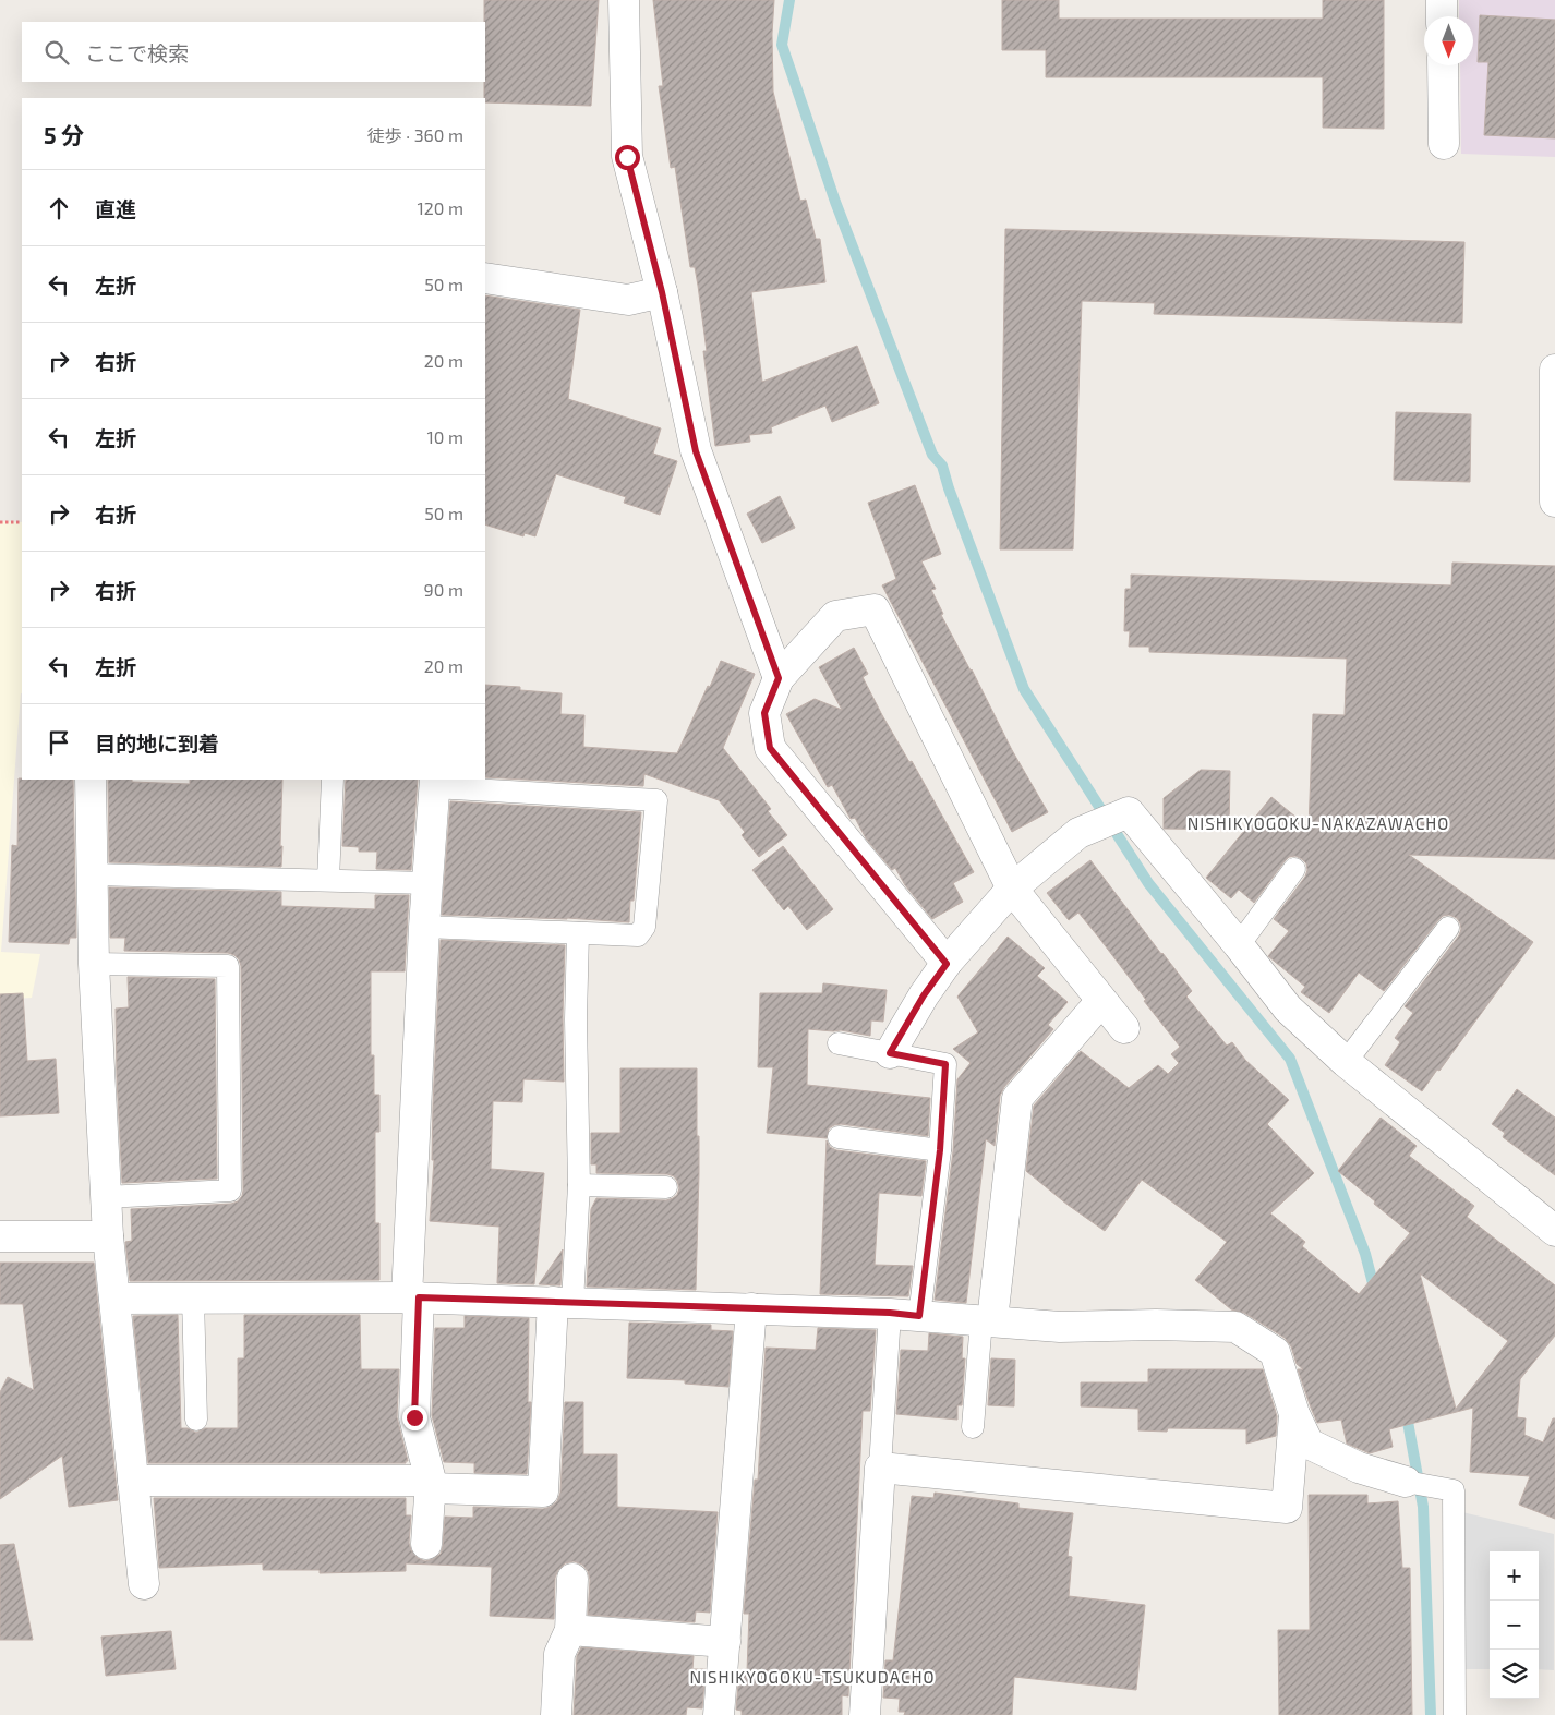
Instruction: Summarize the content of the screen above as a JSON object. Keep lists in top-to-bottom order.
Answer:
{
  "districts": ["NISHIKYOGOKU-NAKAZAWACHO", "NISHIKYOGOKU-TSUKUDACHO"],
  "north": "bottom",
  "page": {
    "search": "ここで検索",
    "heading": ["5 分", "徒歩 · 360 m"],
    "list": [
      ["直進", "120 m"],
      ["左折", "50 m"],
      ["右折", "20 m"],
      ["左折", "10 m"],
      ["右折", "50 m"],
      ["右折", "90 m"],
      ["左折", "20 m"],
      "目的地に到着"
    ],
    "map_buttons": ["+", "−"]
  }
}
